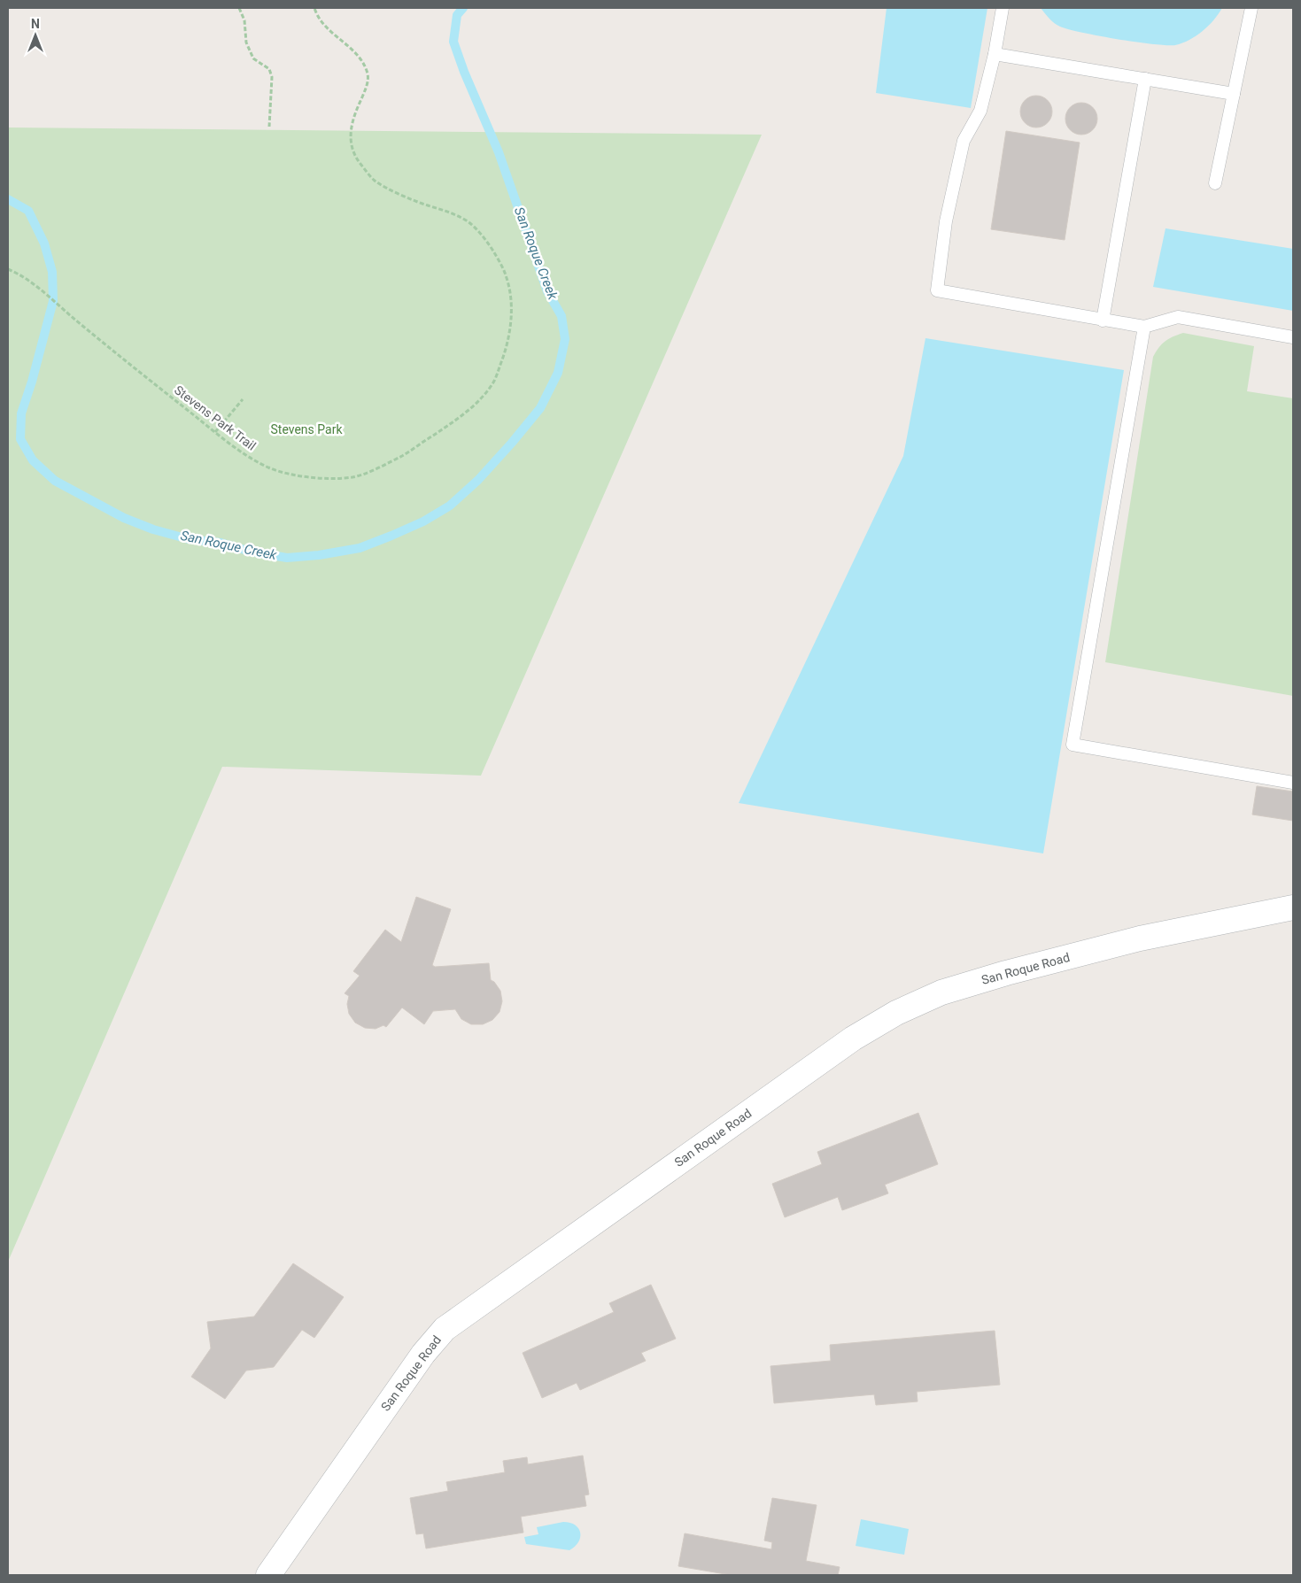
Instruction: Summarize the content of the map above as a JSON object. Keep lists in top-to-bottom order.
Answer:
{
  "streets": {
    "street": ["San Roque Road"],
    "path": ["Stevens Park Trail"]
  },
  "water": ["San Roque Creek"],
  "parks": ["Stevens Park"],
  "north": "top"
}
